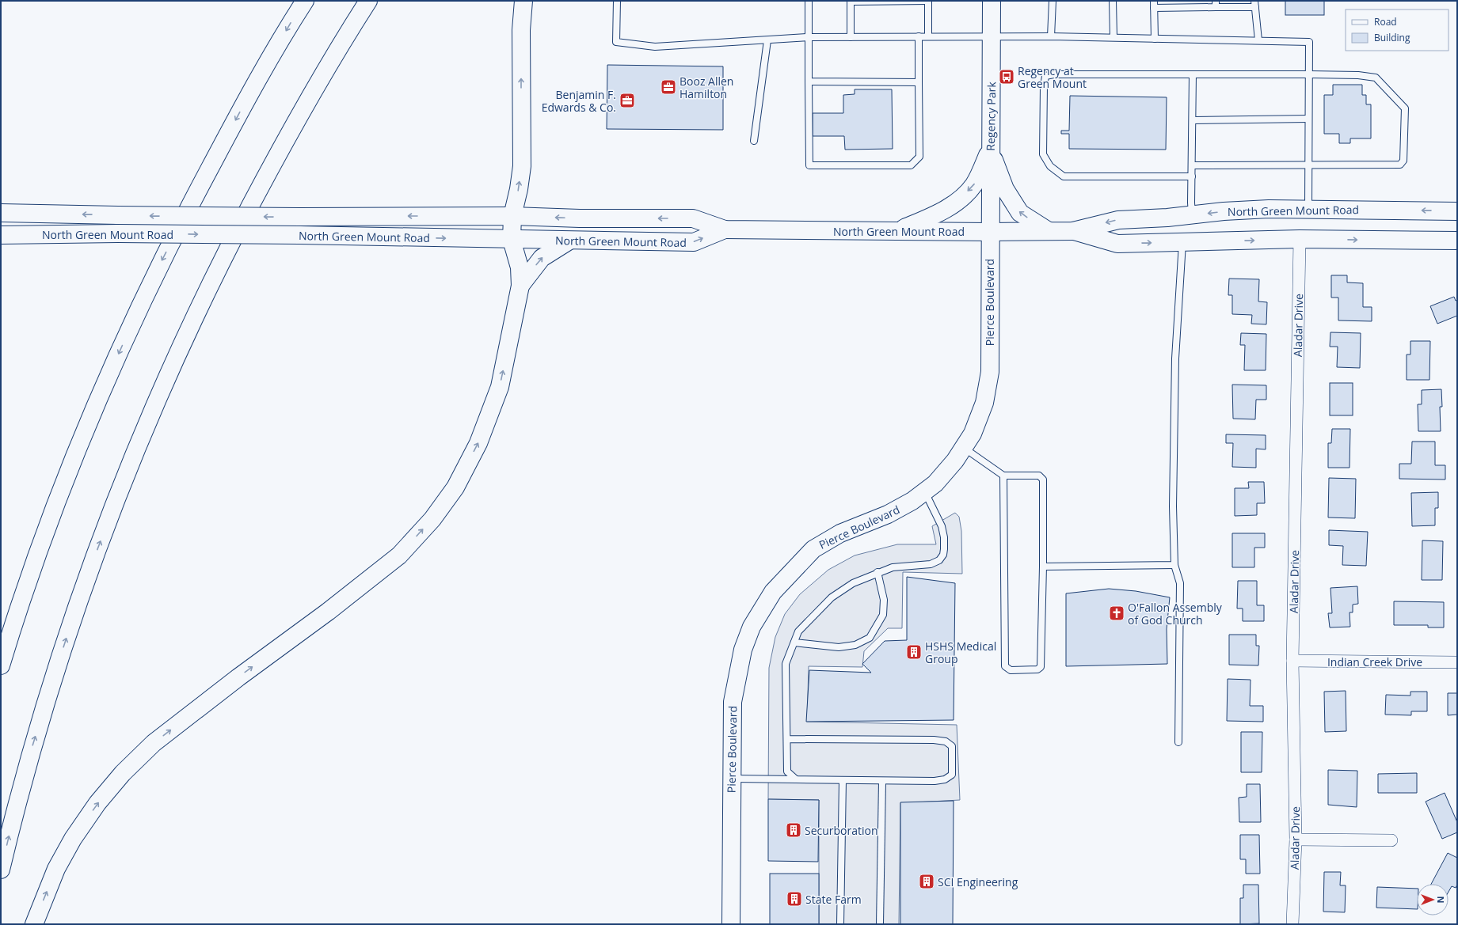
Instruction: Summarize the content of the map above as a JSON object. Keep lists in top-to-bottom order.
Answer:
{
  "streets": {
    "main road": ["Regency Park", "North Green Mount Road", "Pierce Boulevard"],
    "street": ["Aladar Drive", "Indian Creek Drive"]
  },
  "crossings": [
    ["Regency Park", "North Green Mount Road"],
    ["Regency Park", "Pierce Boulevard"],
    ["North Green Mount Road", "Pierce Boulevard"],
    ["North Green Mount Road", "Aladar Drive"],
    ["Aladar Drive", "Indian Creek Drive"]
  ],
  "places": {
    "bus stop": ["Regency at Green Mount"],
    "office": ["Booz Allen Hamilton", "Benjamin F. Edwards & Co."],
    "church": ["O'Fallon Assembly of God Church"],
    "building": [
      "HSHS Medical Group",
      "Securboration",
      "SCI Engineering",
      "State Farm"
    ]
  },
  "legend": ["Road", "Building"],
  "north": "right"
}
